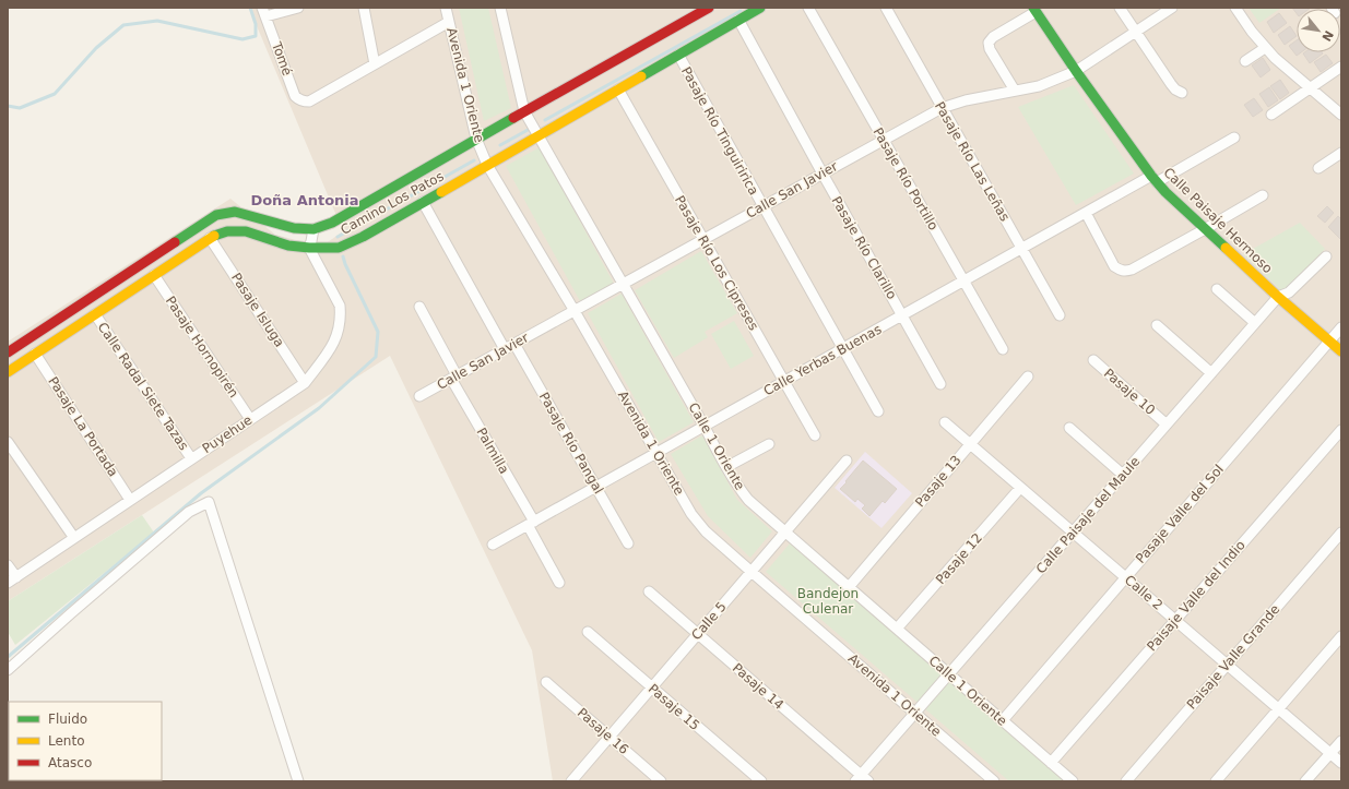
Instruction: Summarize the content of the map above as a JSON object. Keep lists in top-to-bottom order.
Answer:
{
  "streets": {
    "street": [
      "Tomé",
      "Avenida 1 Oriente",
      "Pasaje Río Tinguiririca",
      "Pasaje Río Las Leñas",
      "Pasaje Río Portillo",
      "Calle San Javier",
      "Camino Los Patos",
      "Calle Paisaje Hermoso",
      "Pasaje Río Clarillo",
      "Pasaje Río Los Cipreses",
      "Pasaje Isluga",
      "Pasaje Hornopirén",
      "Calle Yerbas Buenas",
      "Calle Radal Siete Tazas",
      "Pasaje 10",
      "Pasaje La Portada",
      "Puyehue",
      "Pasaje Río Pangal",
      "Calle 1 Oriente",
      "Palmilla",
      "Pasaje 13",
      "Pasaje Valle del Sol",
      "Calle Paisaje del Maule",
      "Pasaje 12",
      "Calle 2",
      "Paisaje Valle del Indio",
      "Calle 5",
      "Paisaje Valle Grande",
      "Pasaje 14",
      "Pasaje 15",
      "Pasaje 16"
    ]
  },
  "crossings": [
    ["Avenida 1 Oriente", "Calle San Javier"],
    ["Avenida 1 Oriente", "Camino Los Patos"],
    ["Avenida 1 Oriente", "Calle Yerbas Buenas"],
    ["Avenida 1 Oriente", "Calle Paisaje del Maule"],
    ["Avenida 1 Oriente", "Calle 5"],
    ["Pasaje Río Tinguiririca", "Calle San Javier"],
    ["Pasaje Río Tinguiririca", "Camino Los Patos"],
    ["Pasaje Río Tinguiririca", "Calle Yerbas Buenas"],
    ["Pasaje Río Las Leñas", "Calle San Javier"],
    ["Pasaje Río Las Leñas", "Calle Yerbas Buenas"],
    ["Pasaje Río Portillo", "Calle San Javier"],
    ["Pasaje Río Portillo", "Calle Yerbas Buenas"],
    ["Calle San Javier", "Calle Paisaje Hermoso"],
    ["Calle San Javier", "Pasaje Río Clarillo"],
    ["Calle San Javier", "Pasaje Río Los Cipreses"],
    ["Calle San Javier", "Pasaje Río Pangal"],
    ["Calle San Javier", "Calle 1 Oriente"],
    ["Calle San Javier", "Palmilla"],
    ["Camino Los Patos", "Pasaje Río Clarillo"],
    ["Camino Los Patos", "Pasaje Río Los Cipreses"],
    ["Camino Los Patos", "Pasaje Isluga"],
    ["Camino Los Patos", "Pasaje Hornopirén"],
    ["Camino Los Patos", "Calle Radal Siete Tazas"],
    ["Camino Los Patos", "Pasaje La Portada"],
    ["Camino Los Patos", "Puyehue"],
    ["Camino Los Patos", "Calle 1 Oriente"],
    ["Calle Paisaje Hermoso", "Calle Yerbas Buenas"],
    ["Calle Paisaje Hermoso", "Pasaje Valle del Sol"],
    ["Calle Paisaje Hermoso", "Calle Paisaje del Maule"],
    ["Pasaje Río Clarillo", "Calle Yerbas Buenas"],
    ["Pasaje Río Los Cipreses", "Calle Yerbas Buenas"],
    ["Pasaje Isluga", "Puyehue"],
    ["Pasaje Hornopirén", "Puyehue"],
    ["Calle Yerbas Buenas", "Pasaje Río Pangal"],
    ["Calle Yerbas Buenas", "Calle 1 Oriente"],
    ["Calle Yerbas Buenas", "Palmilla"],
    ["Calle Radal Siete Tazas", "Puyehue"],
    ["Pasaje 10", "Calle Paisaje del Maule"],
    ["Pasaje La Portada", "Puyehue"],
    ["Calle 1 Oriente", "Pasaje 13"],
    ["Calle 1 Oriente", "Pasaje Valle del Sol"],
    ["Calle 1 Oriente", "Calle Paisaje del Maule"],
    ["Calle 1 Oriente", "Pasaje 12"],
    ["Calle 1 Oriente", "Paisaje Valle del Indio"],
    ["Calle 1 Oriente", "Calle 5"],
    ["Pasaje 13", "Calle 2"],
    ["Pasaje Valle del Sol", "Calle 2"],
    ["Calle Paisaje del Maule", "Calle 2"],
    ["Calle Paisaje del Maule", "Pasaje 14"],
    ["Pasaje 12", "Calle 2"],
    ["Calle 2", "Paisaje Valle del Indio"],
    ["Calle 2", "Paisaje Valle Grande"],
    ["Calle 5", "Pasaje 14"],
    ["Calle 5", "Pasaje 15"],
    ["Calle 5", "Pasaje 16"]
  ],
  "districts": ["Doña Antonia"],
  "parks": ["Bandejon Culenar"],
  "legend": ["Fluido", "Lento", "Atasco"],
  "north": "bottom right"
}
